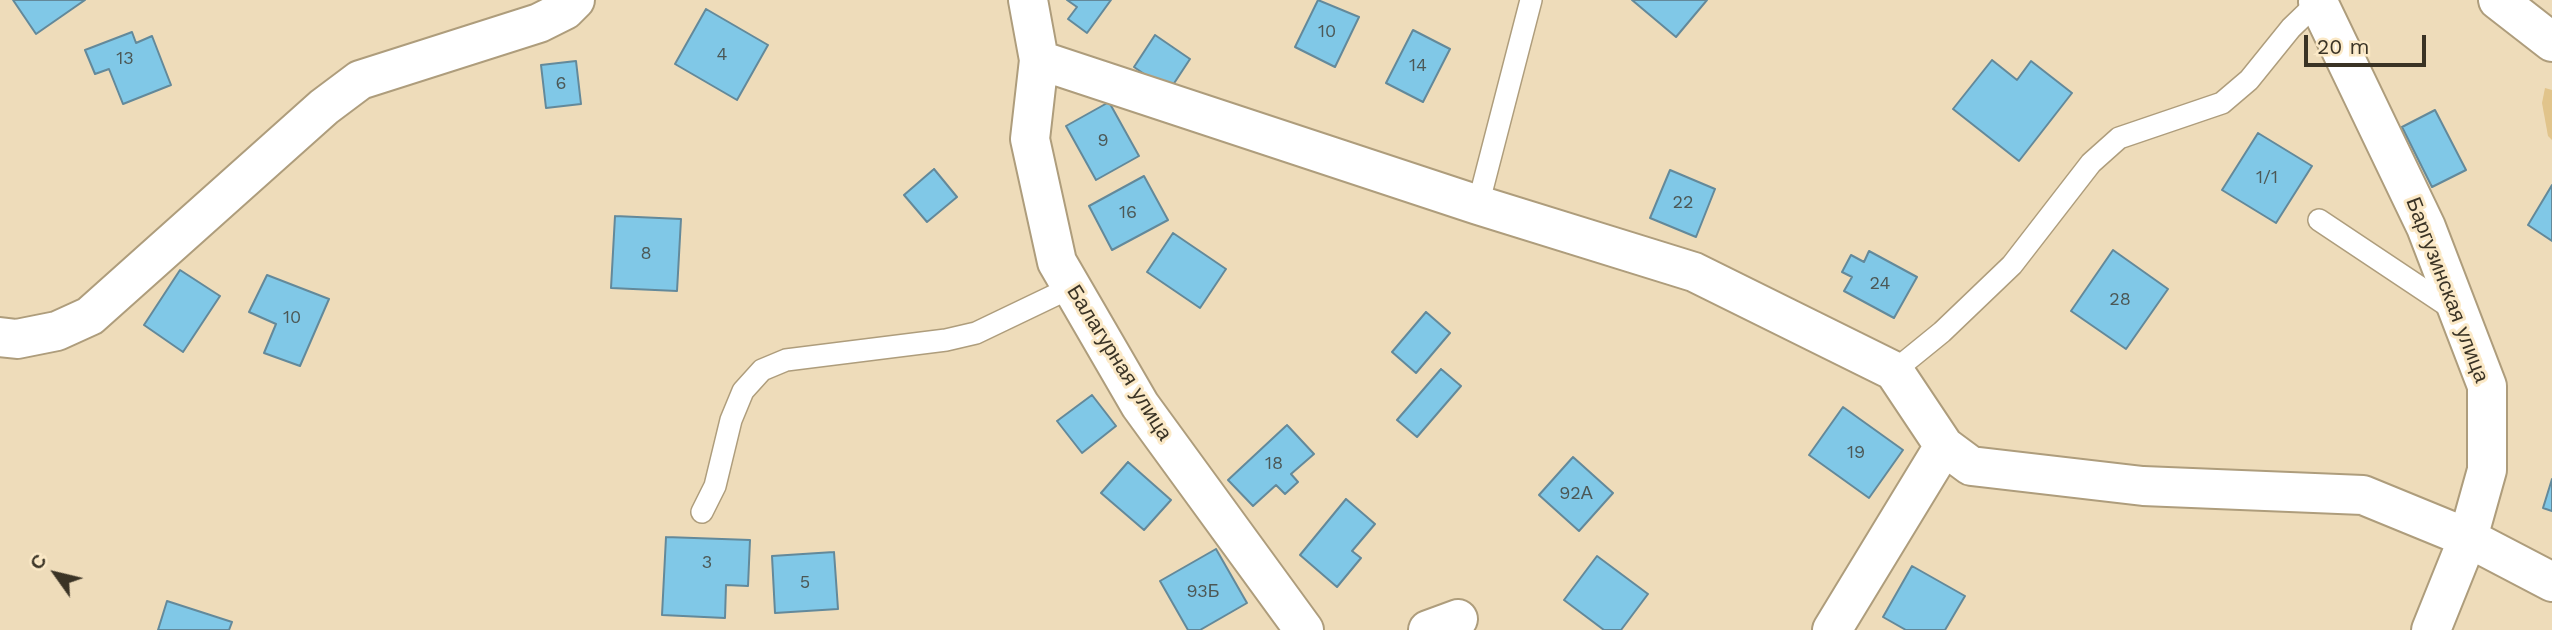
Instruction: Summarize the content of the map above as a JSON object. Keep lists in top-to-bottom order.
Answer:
{
  "streets": {
    "street": ["Баргузинская улица", "Балагурная улица"]
  },
  "house_numbers": [
    "10",
    "4",
    "13",
    "14",
    "6",
    "9",
    "1/1",
    "22",
    "16",
    "8",
    "24",
    "28",
    "10",
    "19",
    "18",
    "92А",
    "3",
    "5",
    "93Б"
  ],
  "scale_bar": "20 m",
  "north": "top left"
}
